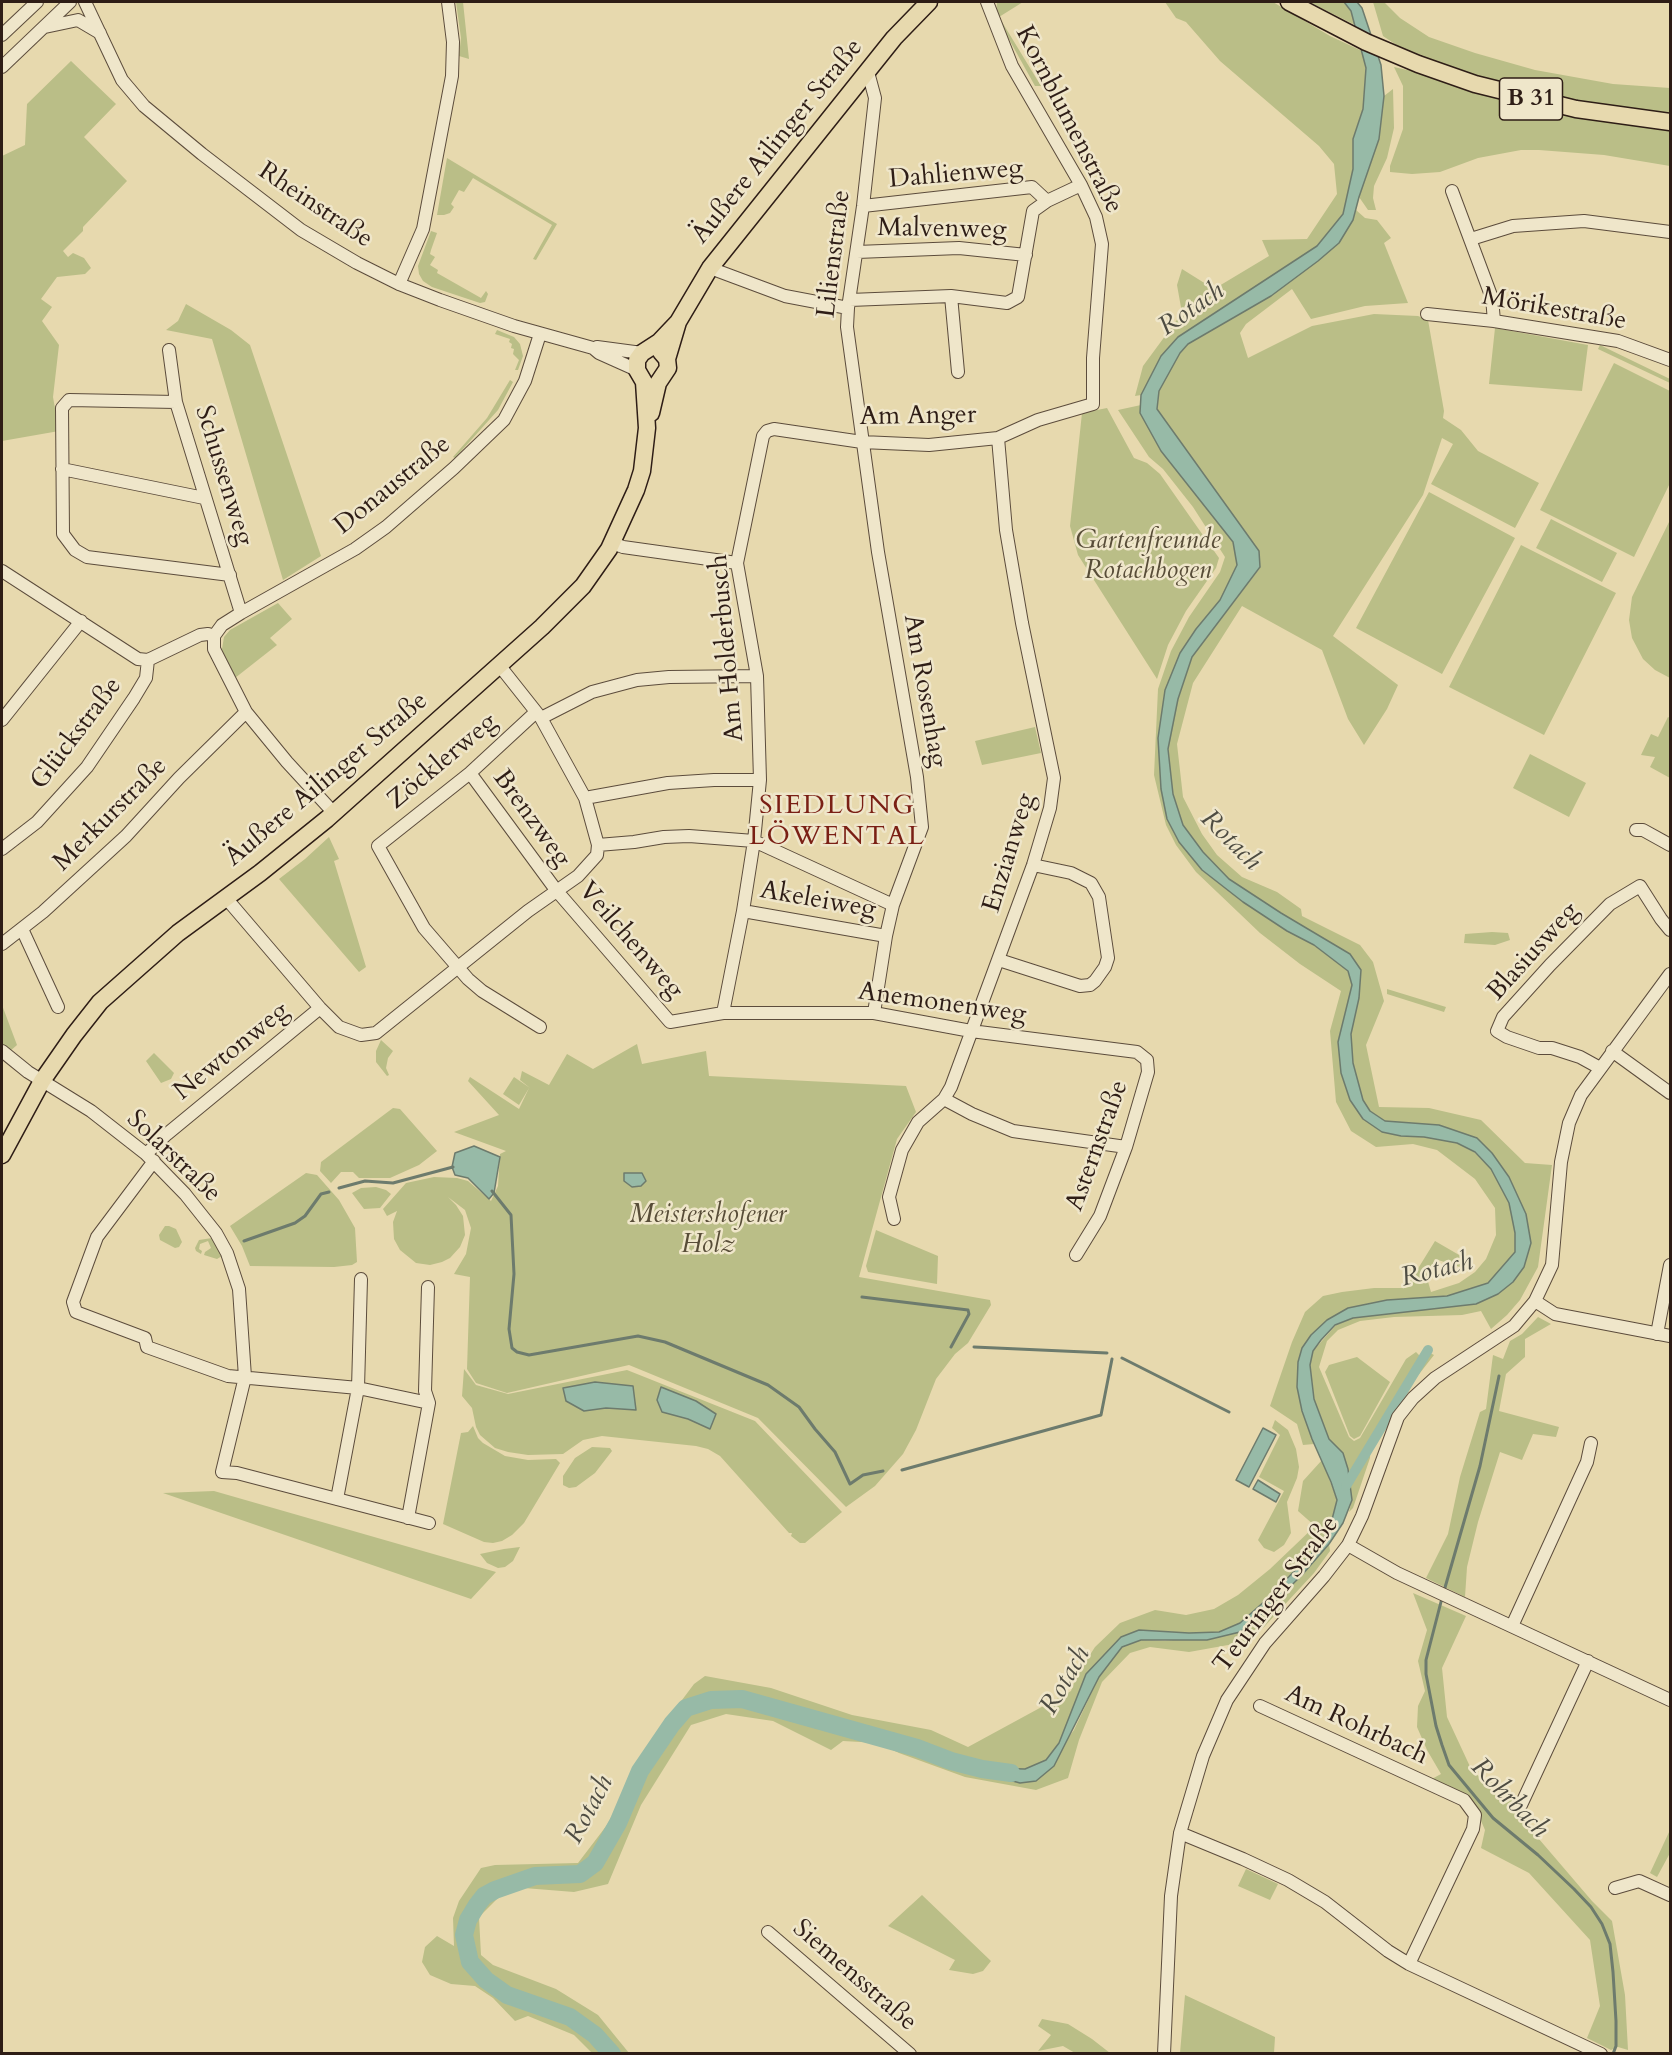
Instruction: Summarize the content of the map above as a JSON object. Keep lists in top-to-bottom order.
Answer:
{
  "streets": {
    "main road": ["B 31", "Äußere Ailinger Straße"],
    "street": [
      "Kornblumenstraße",
      "Dahlienweg",
      "Rheinstraße",
      "Malvenweg",
      "Lilienstraße",
      "Mörikestraße",
      "Am Anger",
      "Schussenweg",
      "Donaustraße",
      "Am Holderbusch",
      "Am Rosenhag",
      "Glückstraße",
      "Zöcklerweg",
      "Merkurstraße",
      "Brenzweg",
      "Enzianweg",
      "Akeleiweg",
      "Veilchenweg",
      "Blasiusweg",
      "Anemonenweg",
      "Newtonweg",
      "Asternstraße",
      "Solarstraße",
      "Teuringer Straße",
      "Am Rohrbach",
      "Siemensstraße"
    ]
  },
  "crossings": [
    ["Kornblumenstraße", "Dahlienweg"],
    ["Kornblumenstraße", "Am Anger"],
    ["Äußere Ailinger Straße", "Rheinstraße"],
    ["Äußere Ailinger Straße", "Lilienstraße"],
    ["Äußere Ailinger Straße", "Solarstraße"],
    ["Dahlienweg", "Lilienstraße"],
    ["Rheinstraße", "Donaustraße"],
    ["Malvenweg", "Lilienstraße"],
    ["Lilienstraße", "Am Anger"],
    ["Lilienstraße", "Am Rosenhag"],
    ["Am Anger", "Am Holderbusch"],
    ["Am Anger", "Am Rosenhag"],
    ["Am Anger", "Enzianweg"],
    ["Schussenweg", "Donaustraße"],
    ["Donaustraße", "Glückstraße"],
    ["Am Holderbusch", "Zöcklerweg"],
    ["Am Holderbusch", "Akeleiweg"],
    ["Am Holderbusch", "Anemonenweg"],
    ["Am Rosenhag", "Akeleiweg"],
    ["Am Rosenhag", "Anemonenweg"],
    ["Zöcklerweg", "Brenzweg"],
    ["Brenzweg", "Veilchenweg"],
    ["Enzianweg", "Anemonenweg"],
    ["Veilchenweg", "Anemonenweg"],
    ["Blasiusweg", "Teuringer Straße"],
    ["Anemonenweg", "Asternstraße"],
    ["Newtonweg", "Solarstraße"]
  ],
  "districts": ["SIEDLUNG LÖWENTAL"],
  "water": ["Rotach", "Rohrbach"],
  "parks": ["Gartenfreunde Rotachbogen", "Meistershofener Holz"]
}
